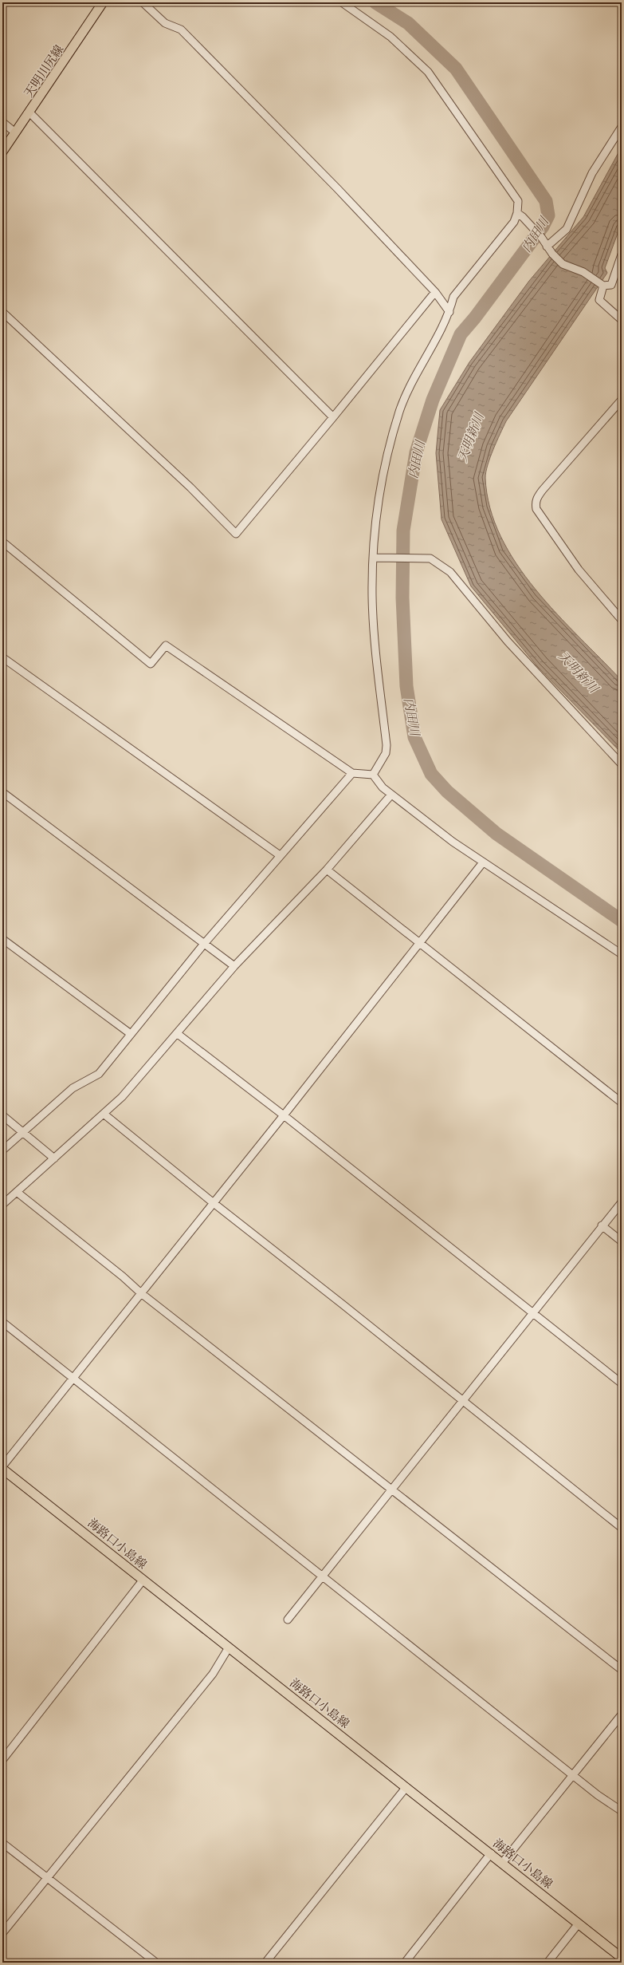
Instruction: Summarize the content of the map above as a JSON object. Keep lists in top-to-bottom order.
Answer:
{
  "streets": {
    "main road": ["天明川尻線", "海路口小島線"]
  },
  "water": ["内田川", "天明新川"]
}
